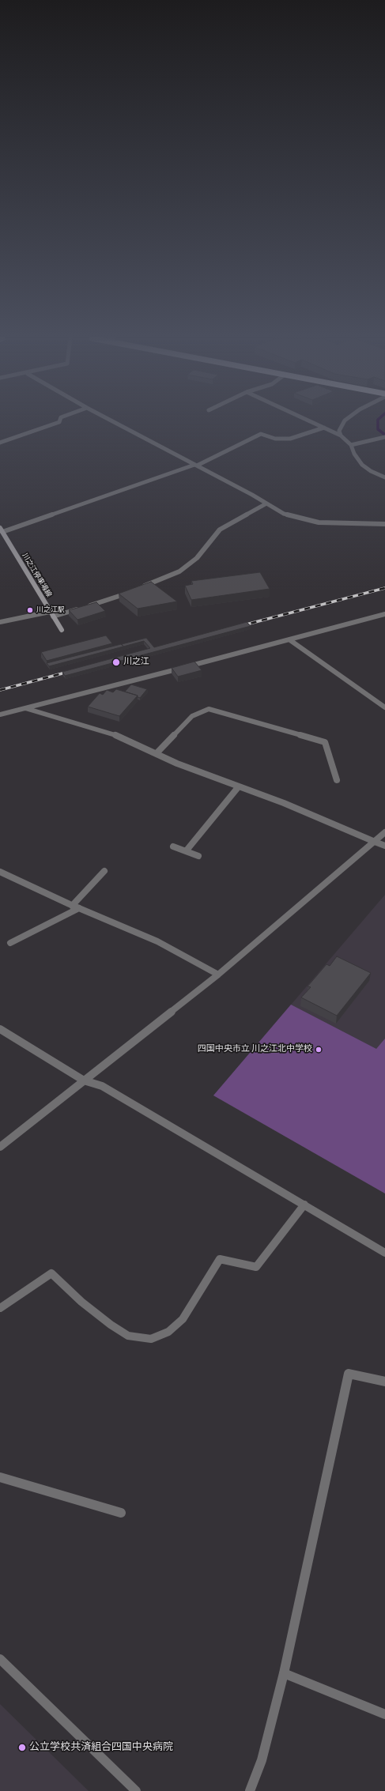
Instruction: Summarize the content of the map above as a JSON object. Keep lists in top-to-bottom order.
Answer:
{
  "streets": {
    "main road": ["川之江停車場線"]
  },
  "places": [
    "川之江駅",
    "川之江",
    "四国中央市立 川之江北中学校",
    "公立学校共済組合四国中央病院"
  ]
}
